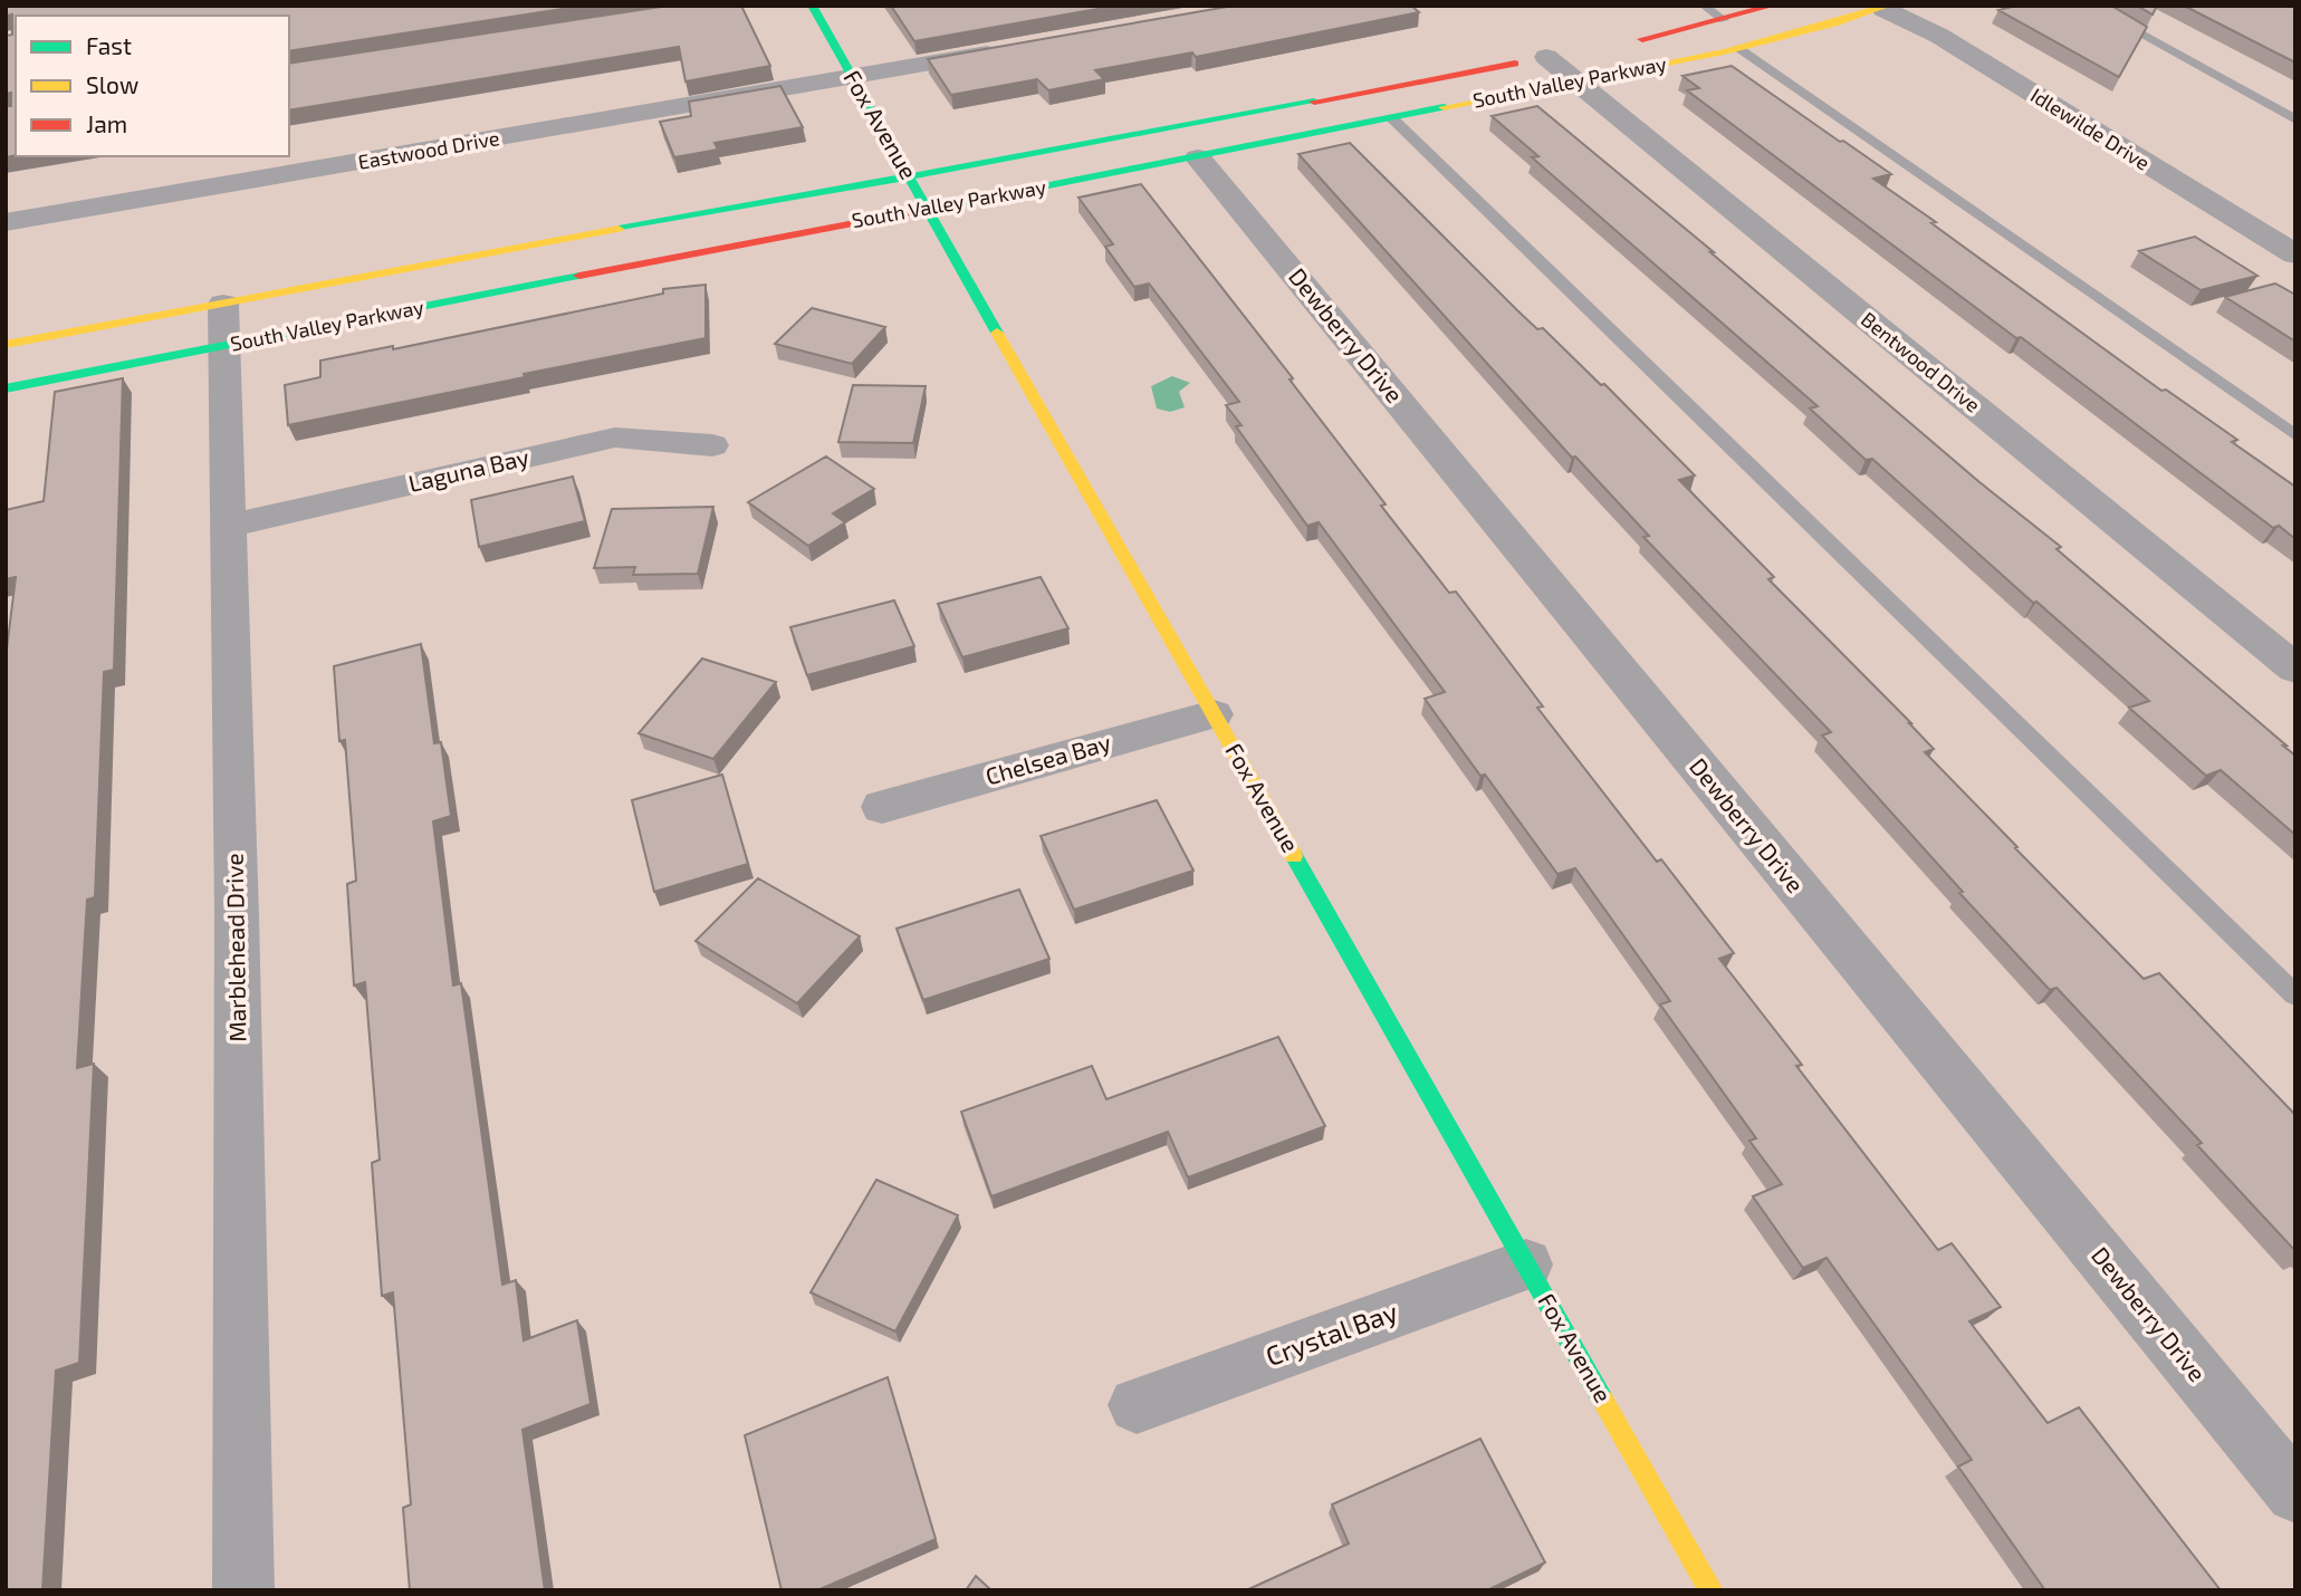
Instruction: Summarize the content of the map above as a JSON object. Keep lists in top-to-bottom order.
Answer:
{
  "streets": {
    "main road": ["South Valley Parkway", "Fox Avenue"],
    "street": [
      "Idlewilde Drive",
      "Eastwood Drive",
      "Dewberry Drive",
      "Bentwood Drive",
      "Laguna Bay",
      "Chelsea Bay",
      "Marblehead Drive",
      "Crystal Bay"
    ]
  },
  "crossings": [
    ["South Valley Parkway", "Fox Avenue"],
    ["South Valley Parkway", "Idlewilde Drive"],
    ["South Valley Parkway", "Dewberry Drive"],
    ["South Valley Parkway", "Bentwood Drive"],
    ["South Valley Parkway", "Marblehead Drive"],
    ["Fox Avenue", "Eastwood Drive"],
    ["Fox Avenue", "Chelsea Bay"],
    ["Fox Avenue", "Crystal Bay"],
    ["Laguna Bay", "Marblehead Drive"]
  ],
  "legend": ["Fast", "Slow", "Jam"]
}
